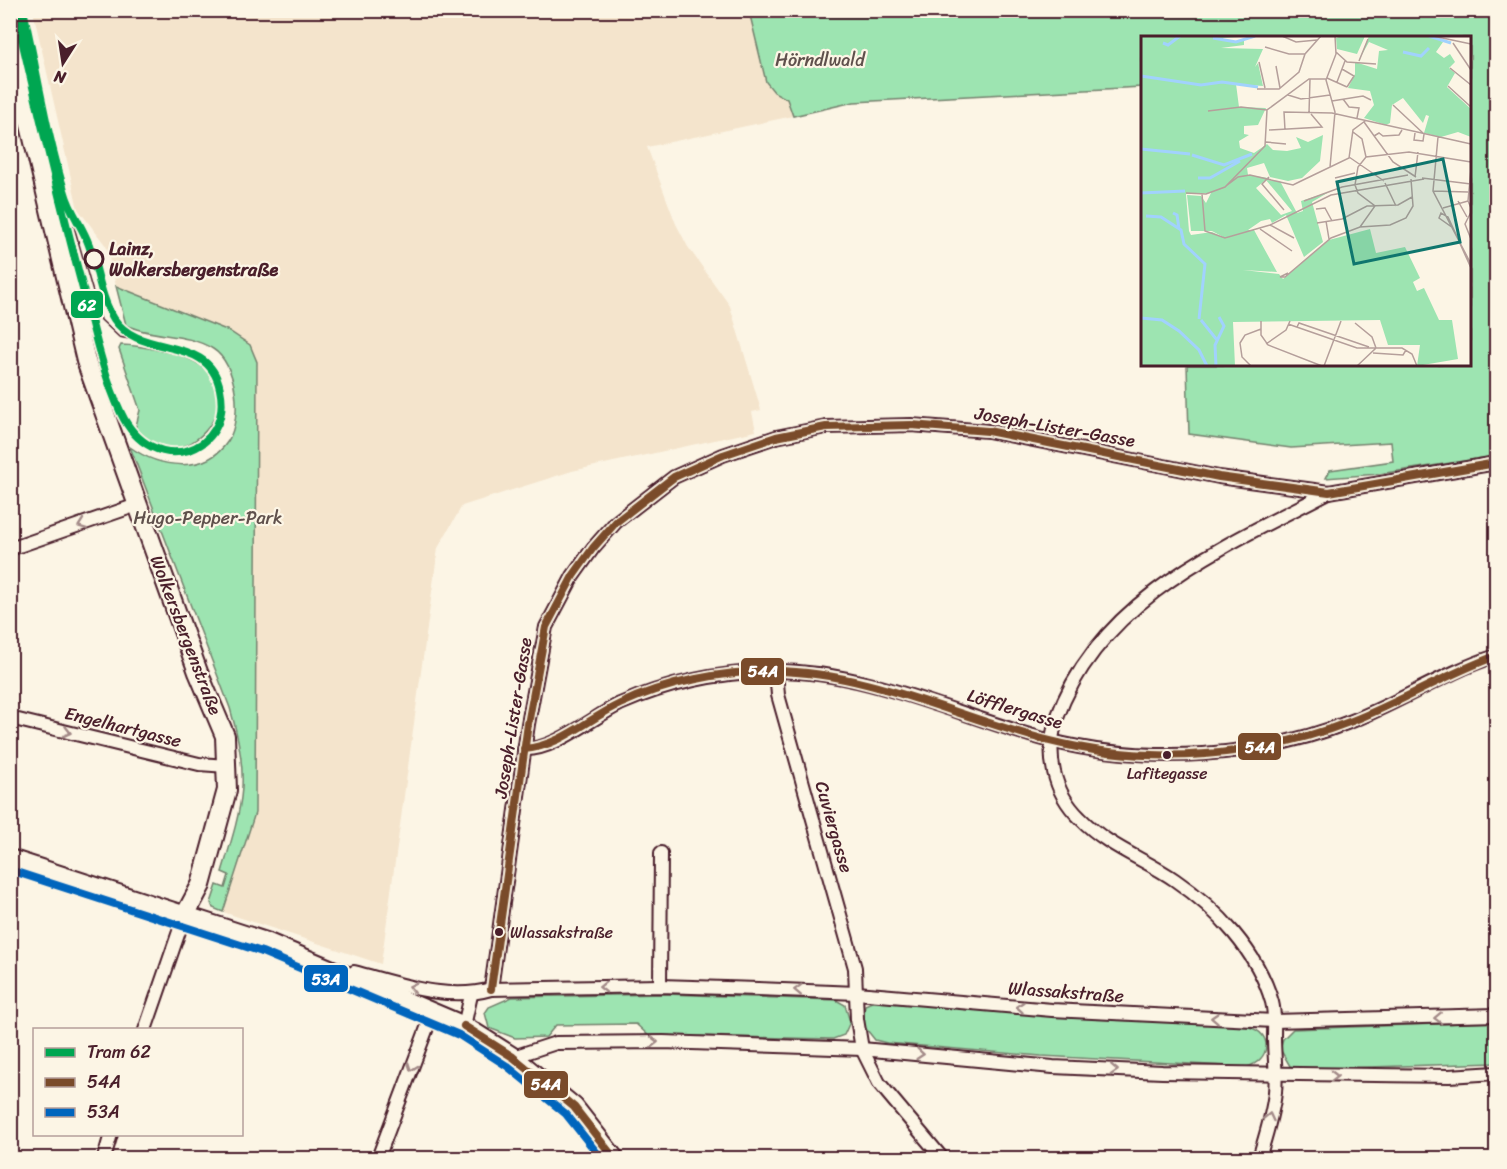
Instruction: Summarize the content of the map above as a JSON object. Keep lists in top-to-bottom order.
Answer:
{
  "streets": {
    "street": [
      "Joseph-Lister-Gasse",
      "Wolkersbergenstraße",
      "Löfflergasse",
      "Engelhartgasse",
      "Cuviergasse",
      "Wlassakstraße"
    ]
  },
  "crossings": [
    ["Joseph-Lister-Gasse", "Löfflergasse"],
    ["Joseph-Lister-Gasse", "Wlassakstraße"],
    ["Wolkersbergenstraße", "Engelhartgasse"],
    ["Löfflergasse", "Cuviergasse"],
    ["Cuviergasse", "Wlassakstraße"]
  ],
  "one_way": ["Engelhartgasse"],
  "parks": ["Hörndlwald", "Hugo-Pepper-Park"],
  "places": ["Lainz, Wolkersbergenstraße", "Lafitegasse", "Wlassakstraße"],
  "lines": ["tram line 62", "transit line 54A", "transit line 53A"],
  "legend": ["Tram 62", "54A", "53A"],
  "north": "bottom"
}
